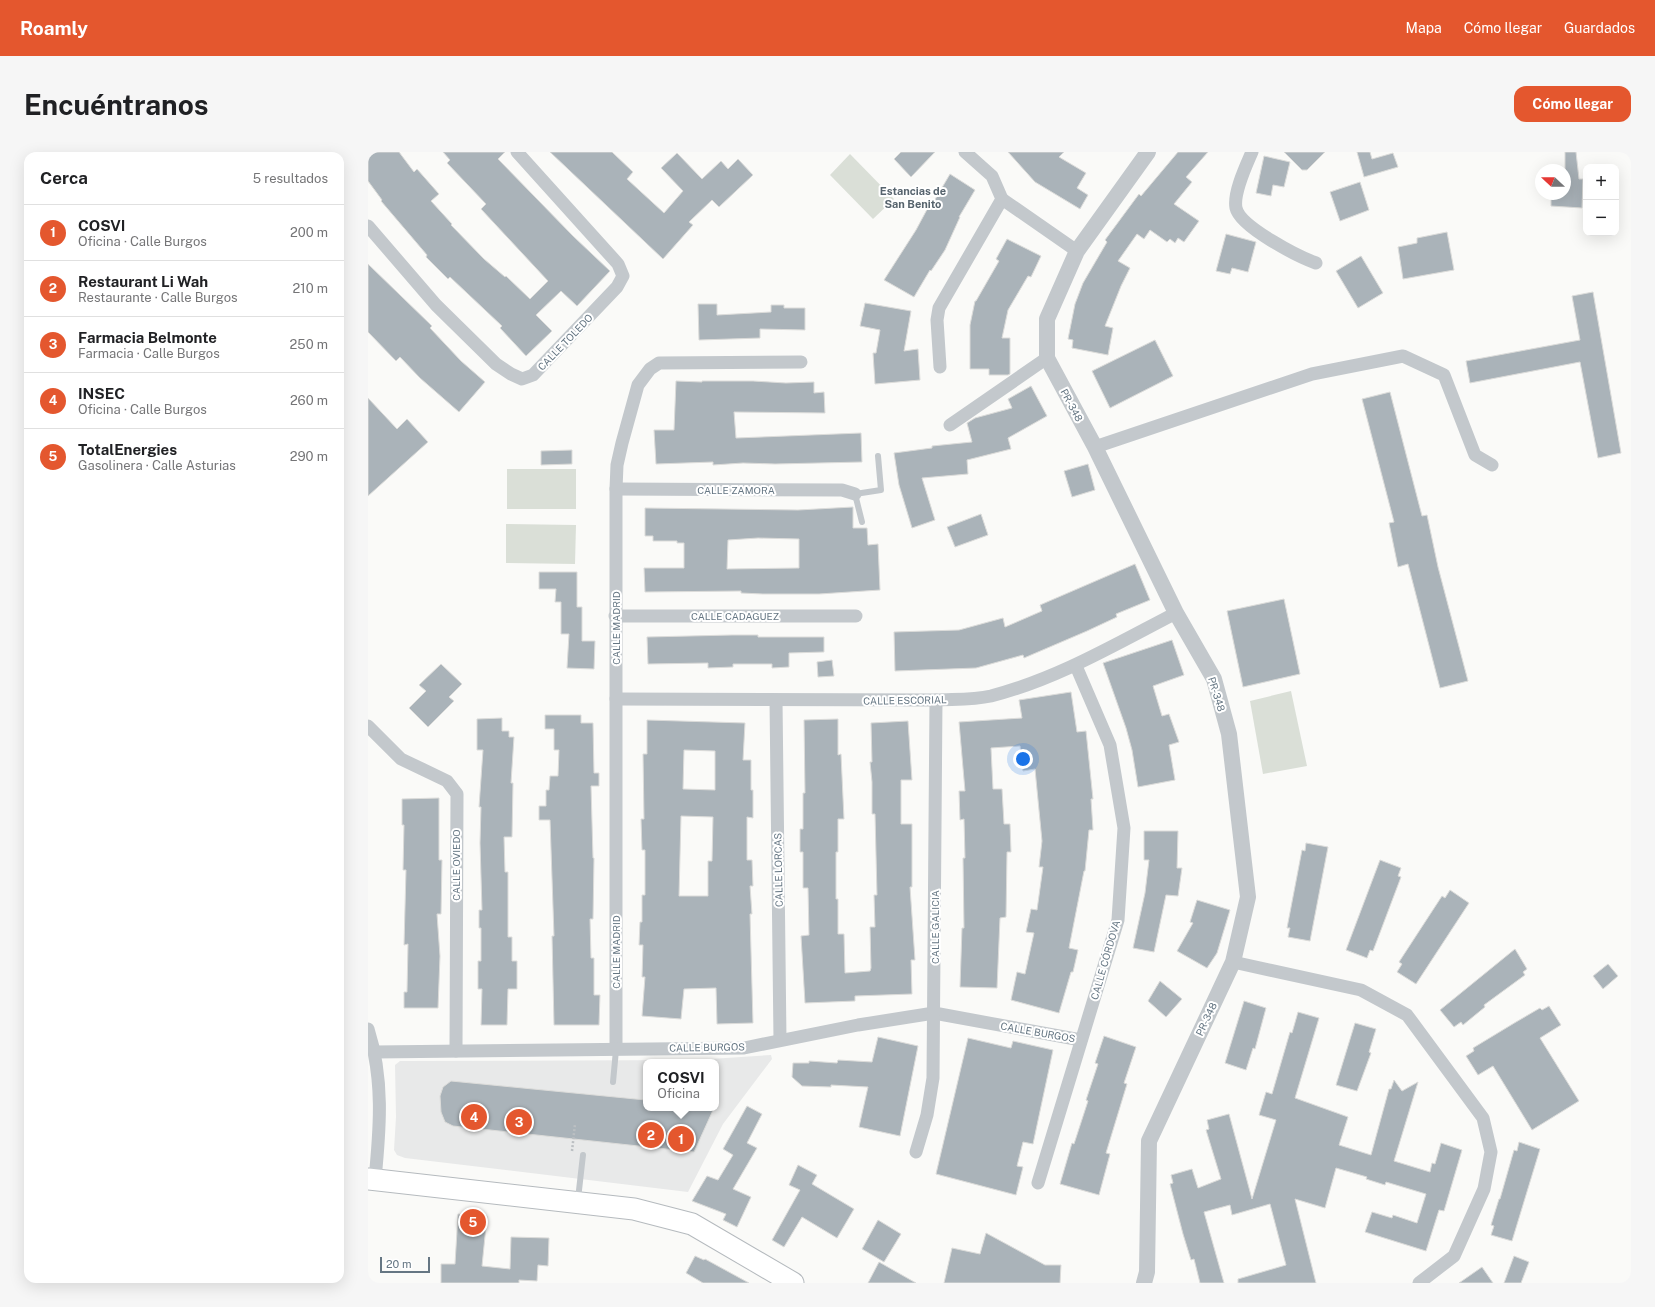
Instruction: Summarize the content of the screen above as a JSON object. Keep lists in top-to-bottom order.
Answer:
{
  "streets": {
    "street": [
      "CALLE TOLEDO",
      "PR-348",
      "CALLE ZAMORA",
      "CALLE CADAGUEZ",
      "CALLE MADRID",
      "CALLE ESCORIAL",
      "CALLE OVIEDO",
      "CALLE LORCAS",
      "CALLE GALICIA",
      "CALLE CÓRDOVA",
      "CALLE BURGOS"
    ]
  },
  "crossings": [
    ["PR-348", "CALLE ESCORIAL"],
    ["CALLE ZAMORA", "CALLE MADRID"],
    ["CALLE CADAGUEZ", "CALLE MADRID"],
    ["CALLE MADRID", "CALLE ESCORIAL"],
    ["CALLE MADRID", "CALLE BURGOS"],
    ["CALLE ESCORIAL", "CALLE LORCAS"],
    ["CALLE ESCORIAL", "CALLE GALICIA"],
    ["CALLE ESCORIAL", "CALLE CÓRDOVA"],
    ["CALLE OVIEDO", "CALLE BURGOS"],
    ["CALLE LORCAS", "CALLE BURGOS"],
    ["CALLE GALICIA", "CALLE BURGOS"],
    ["CALLE CÓRDOVA", "CALLE BURGOS"]
  ],
  "districts": ["Estancias de San Benito"],
  "scale_bar": "20 m",
  "north": "left",
  "page": {
    "header": "Roamly",
    "nav": ["Mapa", "Cómo llegar", "Guardados"],
    "buttons": "Cómo llegar",
    "title": "Encuéntranos",
    "heading": ["Cerca", "5 resultados"],
    "map_buttons": ["+", "−"],
    "list": [
      {
        "mark": "1",
        "name": "COSVI",
        "note": "Oficina · Calle Burgos",
        "value": "200 m"
      },
      {
        "mark": "2",
        "name": "Restaurant Li Wah",
        "note": "Restaurante · Calle Burgos",
        "value": "210 m"
      },
      {
        "mark": "3",
        "name": "Farmacia Belmonte",
        "note": "Farmacia · Calle Burgos",
        "value": "250 m"
      },
      {
        "mark": "4",
        "name": "INSEC",
        "note": "Oficina · Calle Burgos",
        "value": "260 m"
      },
      {
        "mark": "5",
        "name": "TotalEnergies",
        "note": "Gasolinera · Calle Asturias",
        "value": "290 m"
      }
    ],
    "popup": ["COSVI", "Oficina"],
    "pins": [
      "4",
      "3",
      "2",
      "1",
      "5"
    ],
    "scale": "20 m"
  }
}
